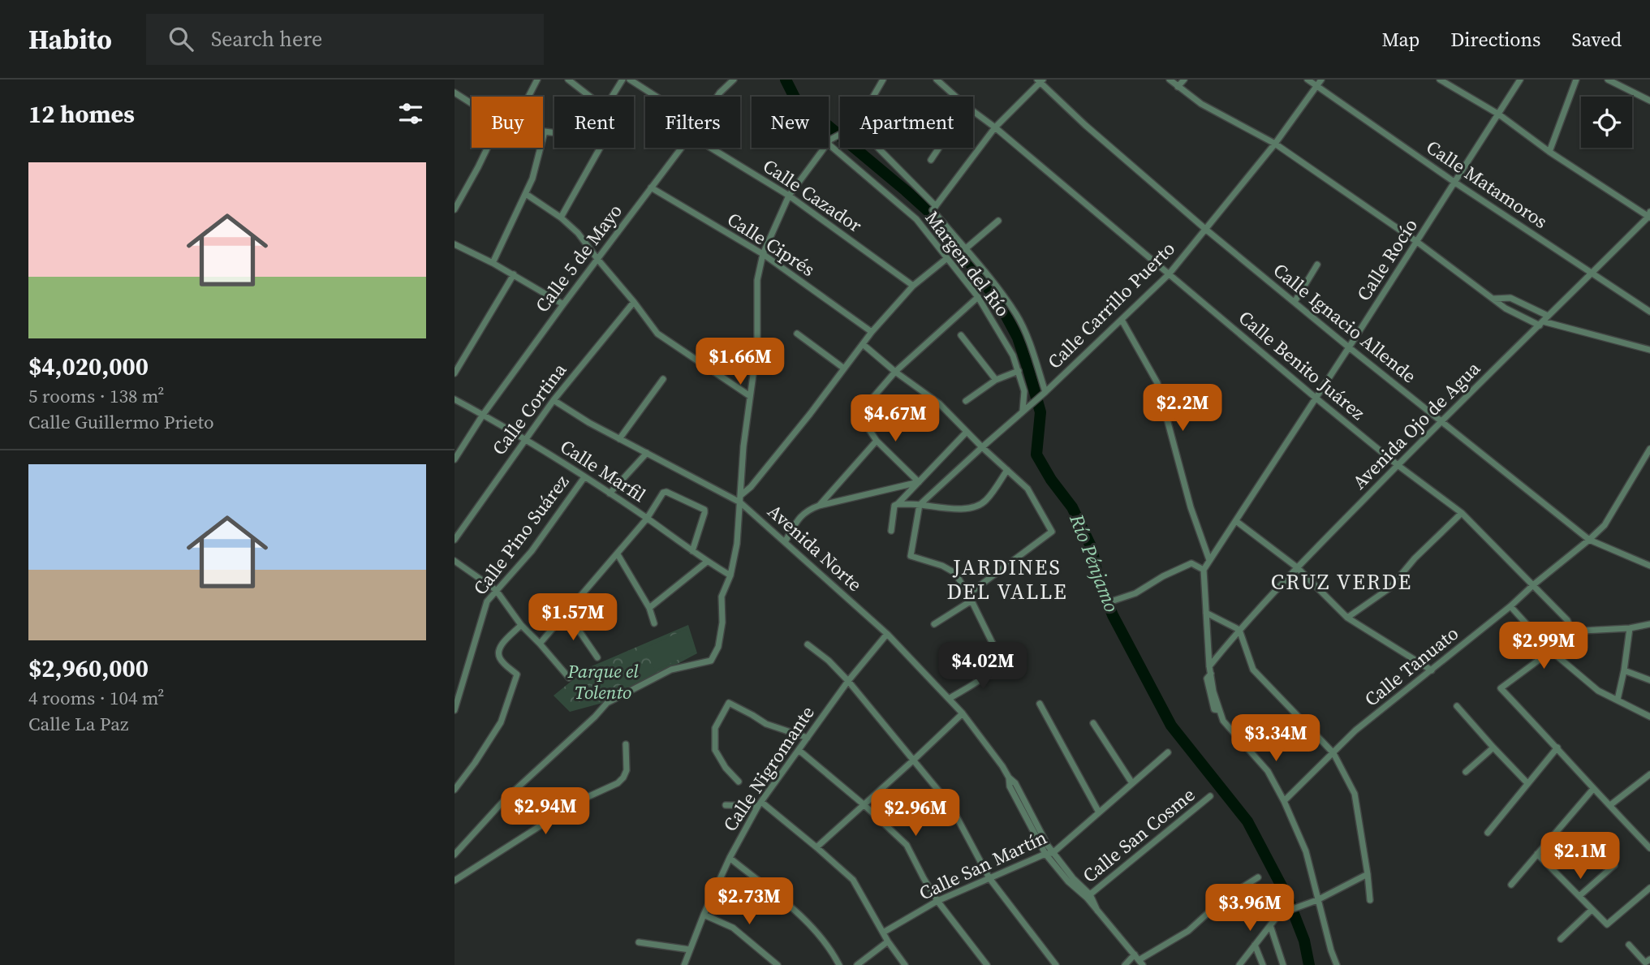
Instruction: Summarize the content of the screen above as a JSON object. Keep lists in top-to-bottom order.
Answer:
{
  "streets": {
    "street": [
      "Calle Matamoros",
      "Calle Cazador",
      "Calle Ciprés",
      "Calle 5 de Mayo",
      "Calle Rocío",
      "Margen del Río",
      "Calle Carrillo Puerto",
      "Calle Ignacio Allende",
      "Calle Benito Juárez",
      "Calle Cortina",
      "Avenida Ojo de Agua",
      "Calle Marfil",
      "Calle Pino Suárez",
      "Avenida Norte",
      "Calle Tanuato",
      "Calle Nigromante",
      "Calle San Cosme",
      "Calle San Martín"
    ]
  },
  "crossings": [
    ["Calle Matamoros", "Calle Rocío"],
    ["Calle Matamoros", "Calle Carrillo Puerto"],
    ["Calle Matamoros", "Avenida Ojo de Agua"],
    ["Calle Ciprés", "Calle 5 de Mayo"],
    ["Calle 5 de Mayo", "Calle Marfil"],
    ["Calle Rocío", "Calle Ignacio Allende"],
    ["Calle Rocío", "Calle Benito Juárez"],
    ["Margen del Río", "Calle Carrillo Puerto"],
    ["Calle Carrillo Puerto", "Calle Ignacio Allende"],
    ["Calle Carrillo Puerto", "Calle Benito Juárez"],
    ["Calle Ignacio Allende", "Avenida Ojo de Agua"],
    ["Calle Ignacio Allende", "Calle Tanuato"],
    ["Calle Benito Juárez", "Avenida Ojo de Agua"],
    ["Calle Benito Juárez", "Calle Tanuato"],
    ["Calle Cortina", "Calle Marfil"],
    ["Calle Cortina", "Avenida Norte"],
    ["Calle Marfil", "Calle Pino Suárez"],
    ["Avenida Norte", "Calle Nigromante"],
    ["Avenida Norte", "Calle San Cosme"],
    ["Avenida Norte", "Calle San Martín"]
  ],
  "districts": ["JARDINES DEL VALLE", "CRUZ VERDE"],
  "water": ["Río Pénjamo"],
  "parks": ["Parque el Tolento"],
  "page": {
    "header": "Habito",
    "search": "Search here",
    "nav": ["Map", "Directions", "Saved"],
    "heading": "12 homes",
    "chip": [
      "Buy",
      "Rent",
      "Filters",
      "New",
      "Apartment"
    ],
    "list": [
      {
        "name": "$4,020,000",
        "note": "5 rooms · 138 m² · Calle Guillermo Prieto"
      },
      {
        "name": "$2,960,000",
        "note": "4 rooms · 104 m² · Calle La Paz"
      }
    ],
    "price": [
      "$1.66M",
      "$2.2M",
      "$4.67M",
      "$1.57M",
      "$2.99M",
      "$4.02M",
      "$3.34M",
      "$2.94M",
      "$2.96M",
      "$2.1M",
      "$2.73M",
      "$3.96M"
    ]
  }
}
